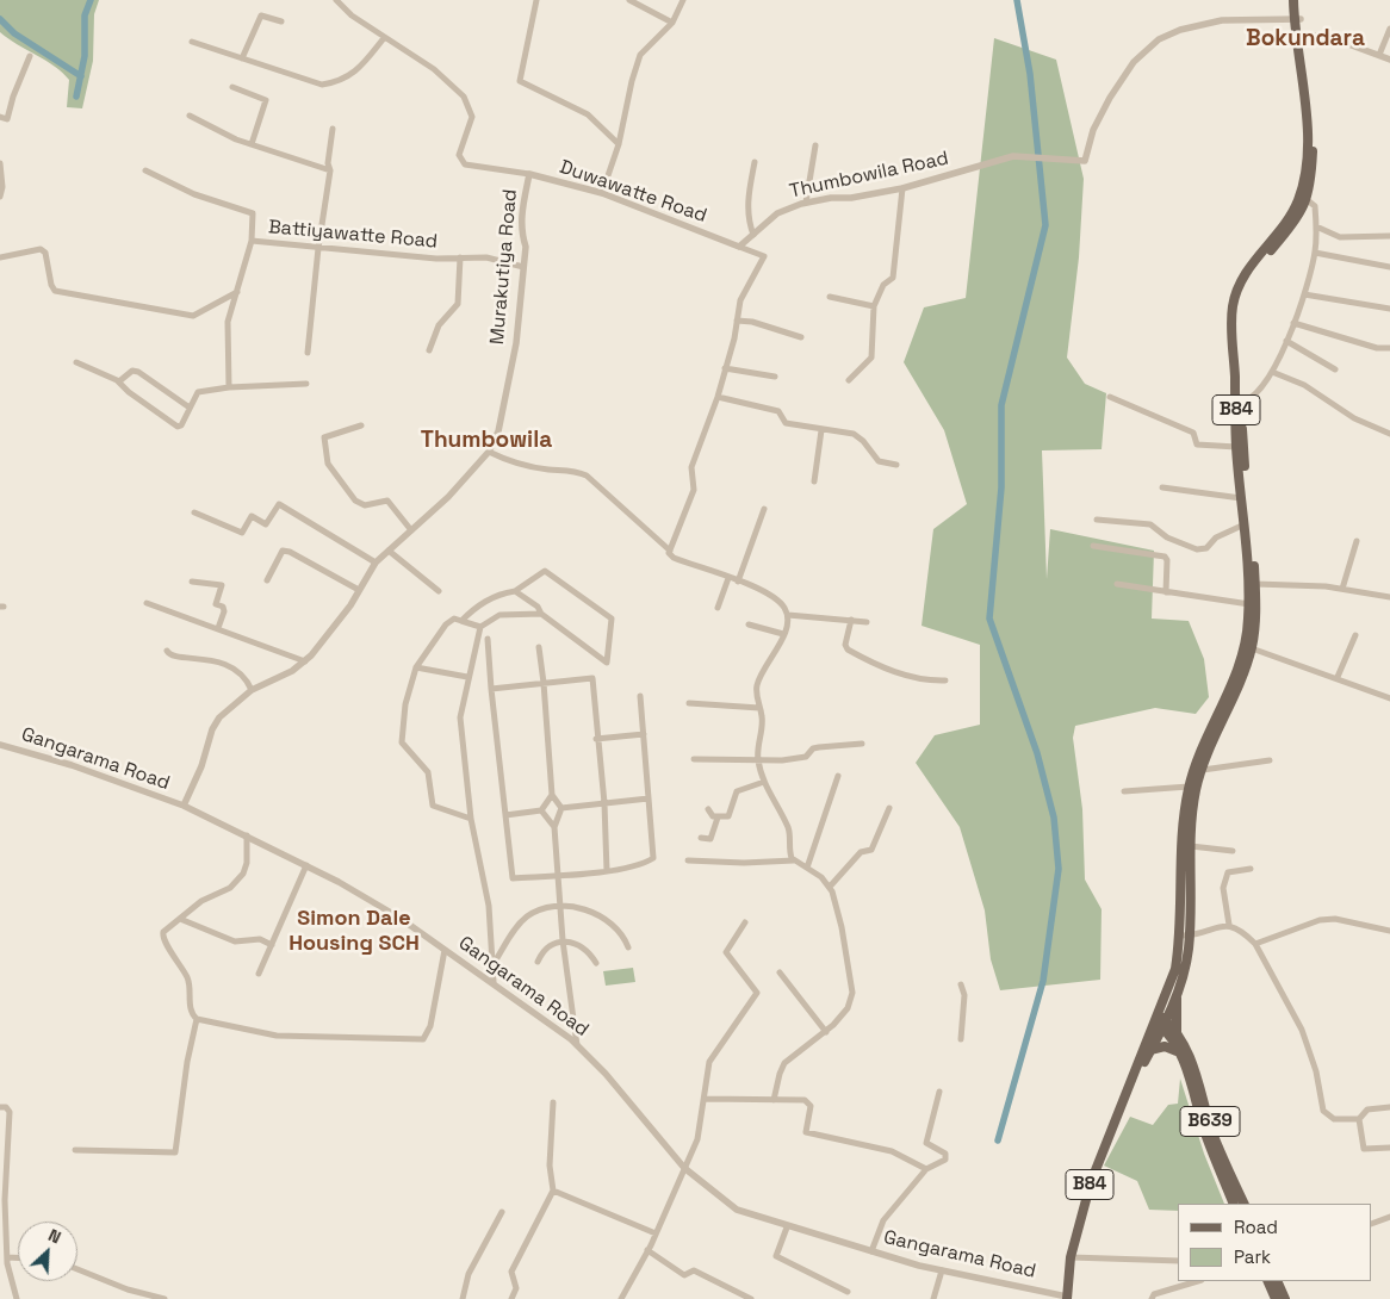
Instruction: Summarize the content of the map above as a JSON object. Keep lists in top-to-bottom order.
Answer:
{
  "streets": {
    "main road": ["B84", "B639"],
    "street": [
      "Thumbowila Road",
      "Duwawatte Road",
      "Battiyawatte Road",
      "Murakutiya Road",
      "Gangarama Road"
    ]
  },
  "crossings": [
    ["Thumbowila Road", "Duwawatte Road"],
    ["Thumbowila Road", "B84"],
    ["Duwawatte Road", "Murakutiya Road"],
    ["Battiyawatte Road", "Murakutiya Road"],
    ["Murakutiya Road", "Gangarama Road"],
    ["B84", "Gangarama Road"],
    ["B84", "B639"]
  ],
  "districts": ["Bokundara", "Thumbowila", "Simon Dale Housing SCH"],
  "legend": ["Road", "Park"],
  "north": "top right"
}
